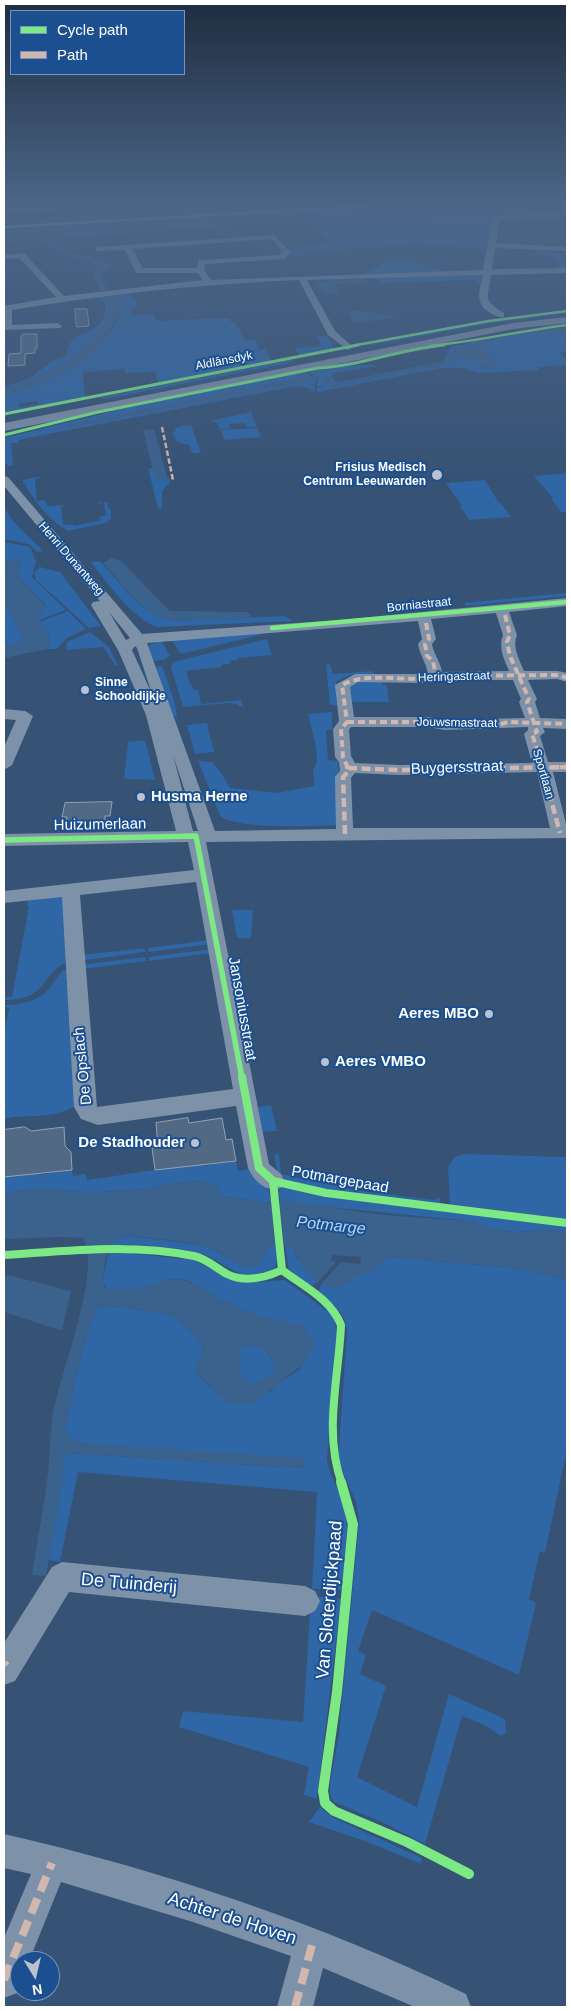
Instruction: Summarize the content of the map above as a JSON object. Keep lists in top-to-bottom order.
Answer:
{
  "streets": {
    "main road": ["Aldlânsdyk"],
    "street": [
      "Henri Dunantweg",
      "Borniastraat",
      "Heringastraat",
      "Jouwsmastraat",
      "Buygersstraat",
      "Sportlaan",
      "Huizumerlaan",
      "Jansoniusstraat",
      "De Opslach",
      "De Tuinderij",
      "Achter de Hoven"
    ],
    "cycle path": ["Potmargepaad", "Van Sloterdijckpaad"]
  },
  "crossings": [
    ["Henri Dunantweg", "Borniastraat"],
    ["Henri Dunantweg", "Jansoniusstraat"],
    ["Borniastraat", "Sportlaan"],
    ["Borniastraat", "Jansoniusstraat"],
    ["Heringastraat", "Jouwsmastraat"],
    ["Heringastraat", "Sportlaan"],
    ["Jouwsmastraat", "Sportlaan"],
    ["Buygersstraat", "Sportlaan"],
    ["Sportlaan", "Huizumerlaan"],
    ["Huizumerlaan", "Jansoniusstraat"],
    ["Jansoniusstraat", "De Opslach"]
  ],
  "water": ["Potmarge"],
  "places": [
    "Frisius Medisch Centrum Leeuwarden",
    "Sinne Schooldijkje",
    "Husma Herne",
    "Aeres MBO",
    "Aeres VMBO",
    "De Stadhouder"
  ],
  "legend": ["Cycle path", "Path"],
  "north": "bottom"
}
